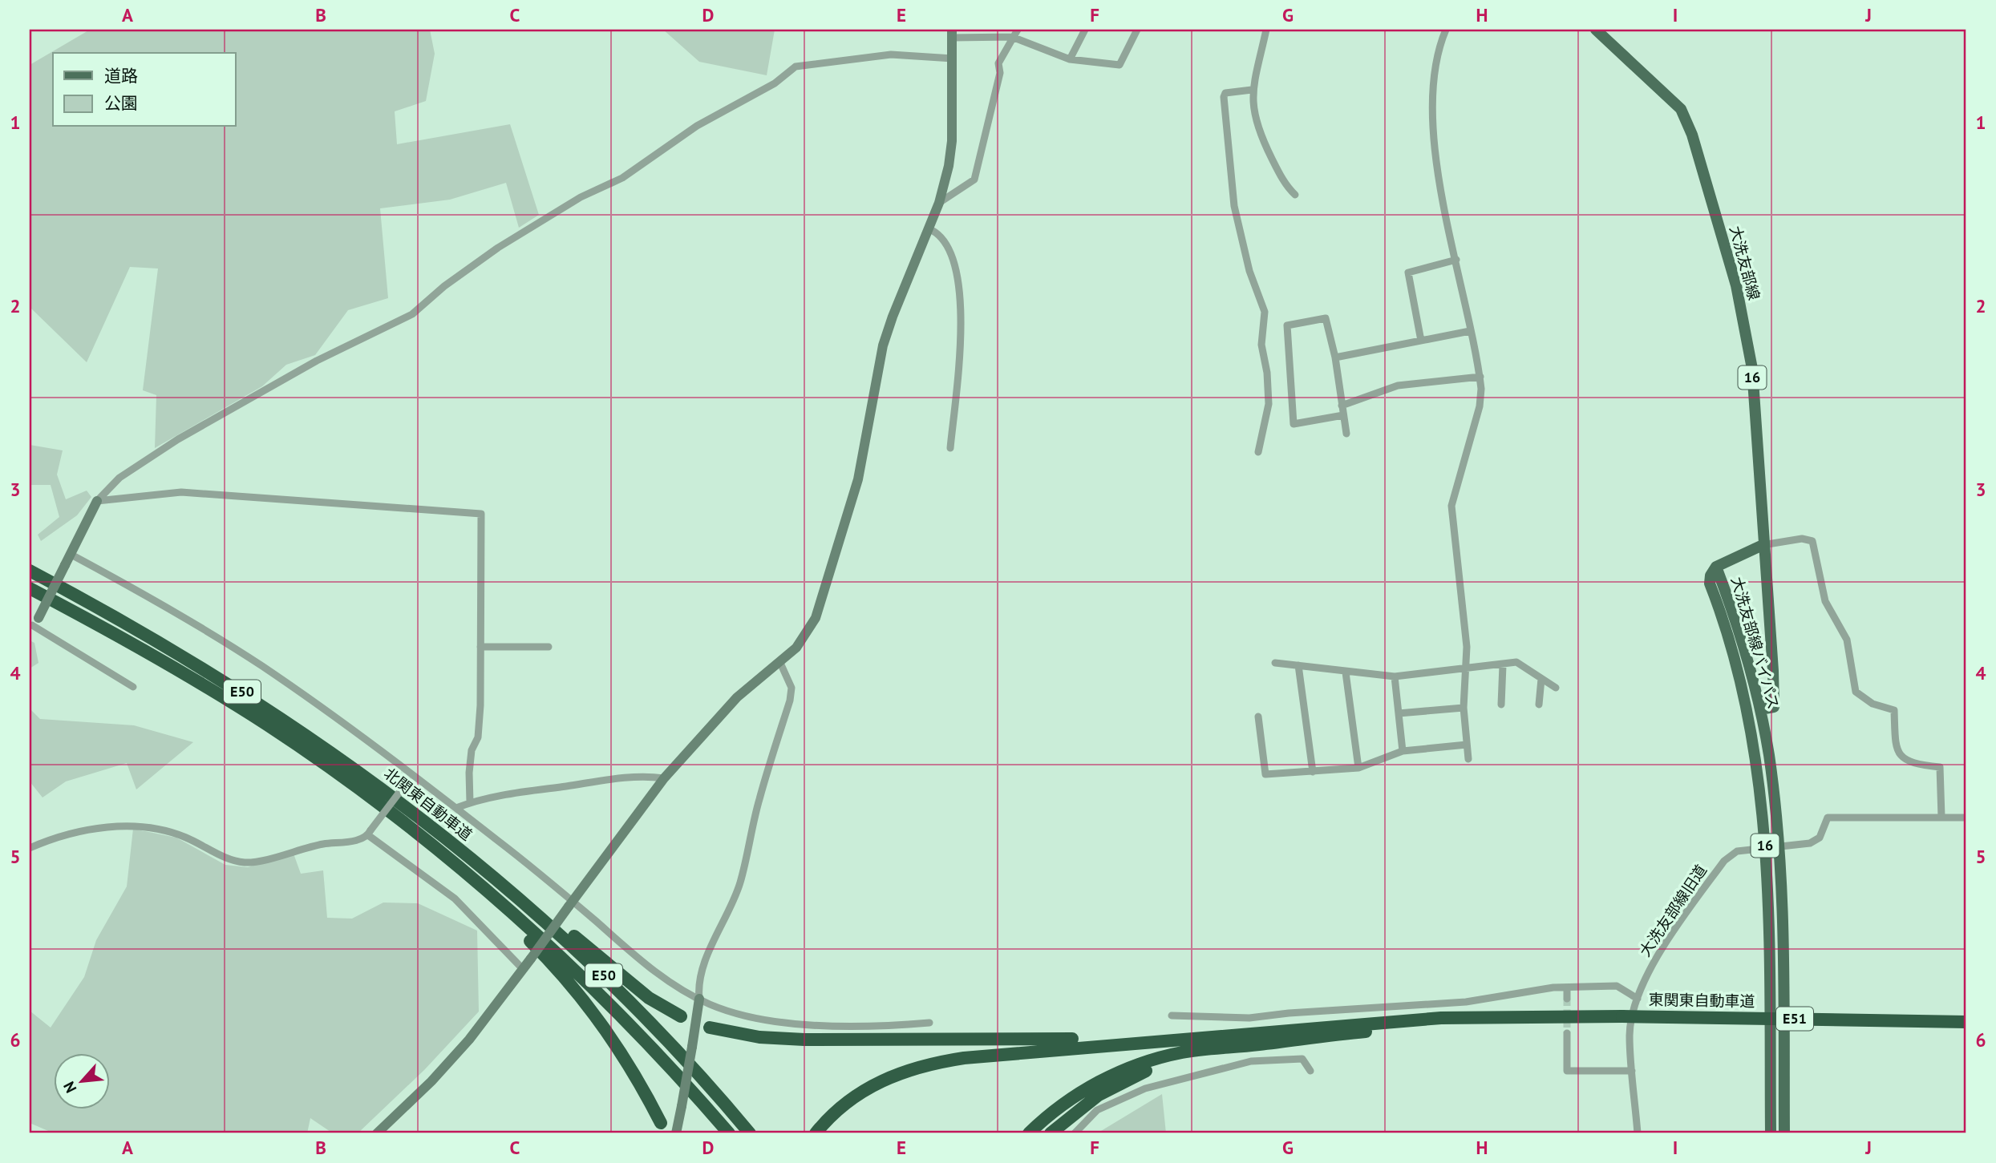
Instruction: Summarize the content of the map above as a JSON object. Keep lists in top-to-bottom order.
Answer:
{
  "streets": {
    "highway": [
      "E50",
      "北関東自動車道",
      "東関東自動車道",
      "E51"
    ],
    "main road": ["大洗友部線", "16", "大洗友部線バイパス"],
    "street": ["大洗友部線旧道"]
  },
  "crossings": [
    ["大洗友部線", "大洗友部線バイパス"],
    ["大洗友部線バイパス", "大洗友部線旧道"]
  ],
  "legend": ["道路", "公園"],
  "north": "bottom left",
  "grid": {
    "columns": [
      "A",
      "B",
      "C",
      "D",
      "E",
      "F",
      "G",
      "H",
      "I",
      "J"
    ],
    "rows": [
      "1",
      "2",
      "3",
      "4",
      "5",
      "6"
    ]
  }
}
